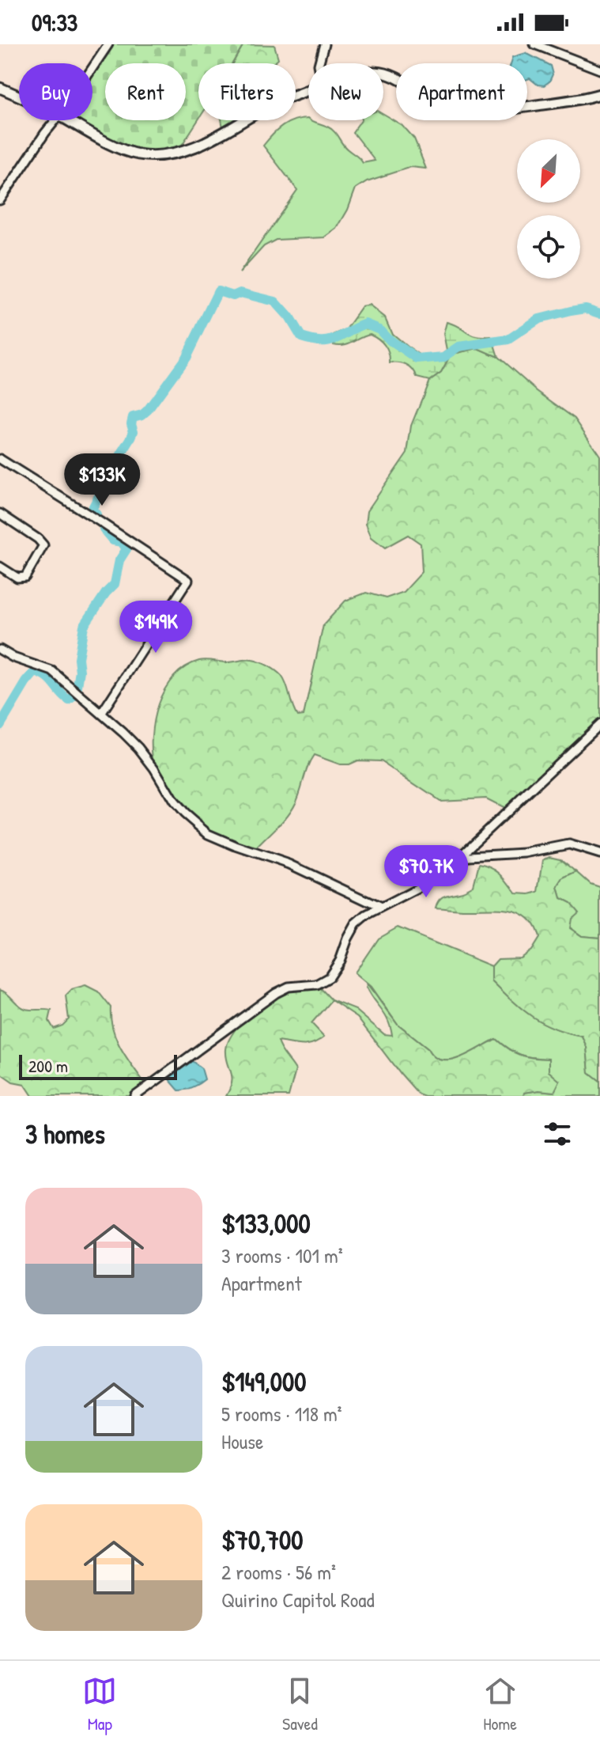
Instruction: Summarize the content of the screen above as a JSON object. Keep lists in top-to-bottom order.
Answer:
{
  "scale_bar": "200 m",
  "north": "bottom left",
  "page": {
    "status": "09:33",
    "chip": [
      "Buy",
      "Rent",
      "Filters",
      "New",
      "Apartment"
    ],
    "price": ["$133K", "$149K", "$70.7K"],
    "scale": "200 m",
    "heading": "3 homes",
    "list": [
      {
        "name": "$133,000",
        "note": "3 rooms · 101 m² · Apartment"
      },
      {
        "name": "$149,000",
        "note": "5 rooms · 118 m² · House"
      },
      {
        "name": "$70,700",
        "note": "2 rooms · 56 m² · Quirino Capitol Road"
      }
    ],
    "tabs": ["Map", "Saved", "Home"]
  }
}
